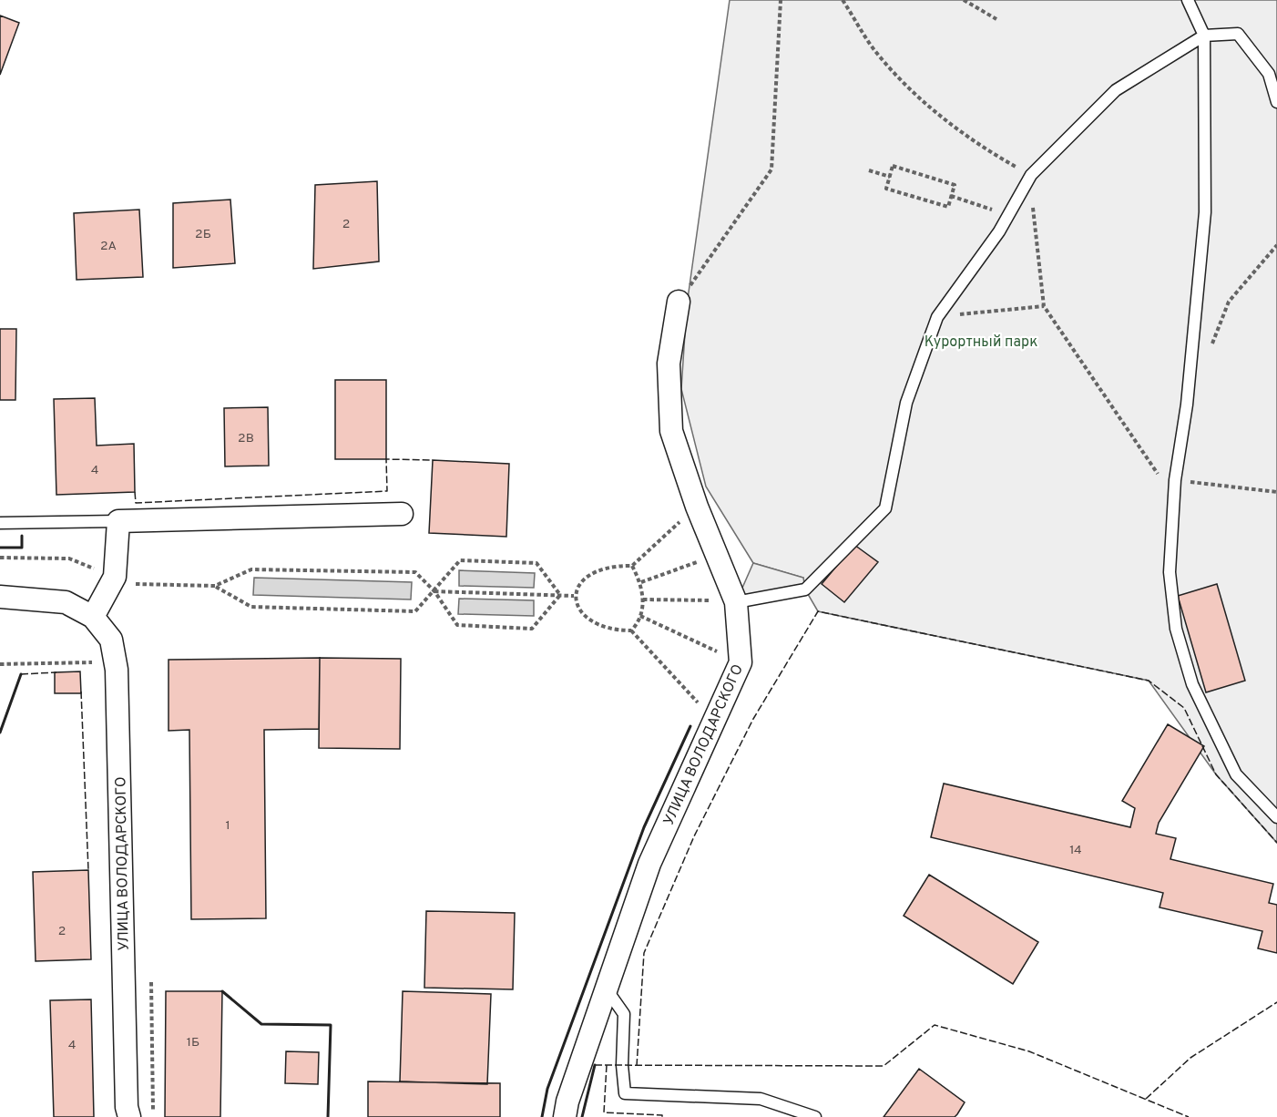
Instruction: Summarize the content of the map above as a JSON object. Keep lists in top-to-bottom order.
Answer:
{
  "streets": {
    "street": ["УЛИЦА ВОЛОДАРСКОГО"]
  },
  "parks": ["Курортный парк"],
  "house_numbers": [
    "2",
    "2Б",
    "2А",
    "2В",
    "4",
    "1",
    "14",
    "2",
    "1Б",
    "4"
  ]
}
